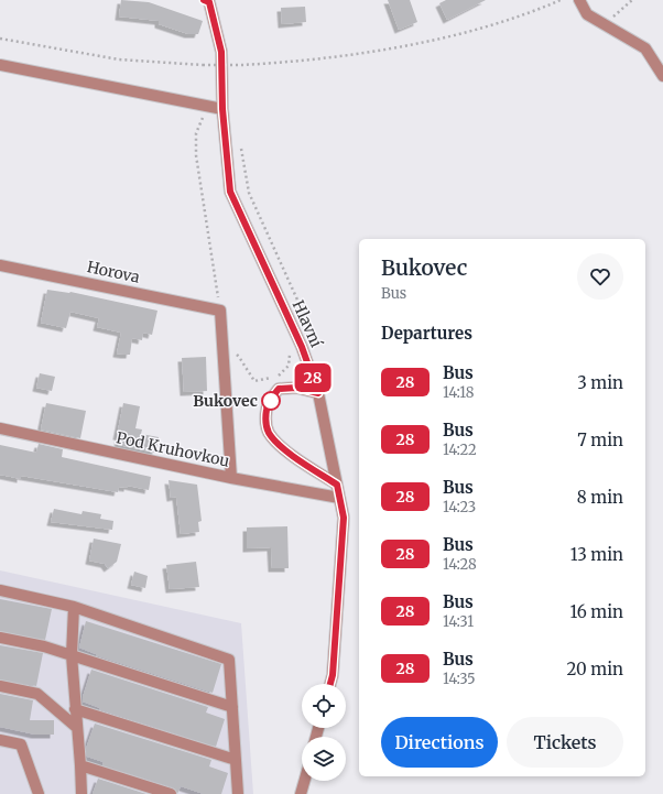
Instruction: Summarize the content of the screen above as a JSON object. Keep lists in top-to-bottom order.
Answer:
{
  "streets": {
    "street": ["Horova", "Hlavní", "Pod Kruhovkou"]
  },
  "crossings": [
    ["Hlavní", "Pod Kruhovkou"]
  ],
  "places": ["Bukovec"],
  "lines": ["bus line 28"],
  "page": {
    "on_map": "28",
    "heading": [
      ["Bukovec", "Bus"],
      "Departures"
    ],
    "list": [
      {
        "mark": "28",
        "name": "Bus",
        "note": "14:18",
        "value": "3 min"
      },
      {
        "mark": "28",
        "name": "Bus",
        "note": "14:22",
        "value": "7 min"
      },
      {
        "mark": "28",
        "name": "Bus",
        "note": "14:23",
        "value": "8 min"
      },
      {
        "mark": "28",
        "name": "Bus",
        "note": "14:28",
        "value": "13 min"
      },
      {
        "mark": "28",
        "name": "Bus",
        "note": "14:31",
        "value": "16 min"
      },
      {
        "mark": "28",
        "name": "Bus",
        "note": "14:35",
        "value": "20 min"
      }
    ],
    "buttons": ["Directions", "Tickets"]
  }
}
